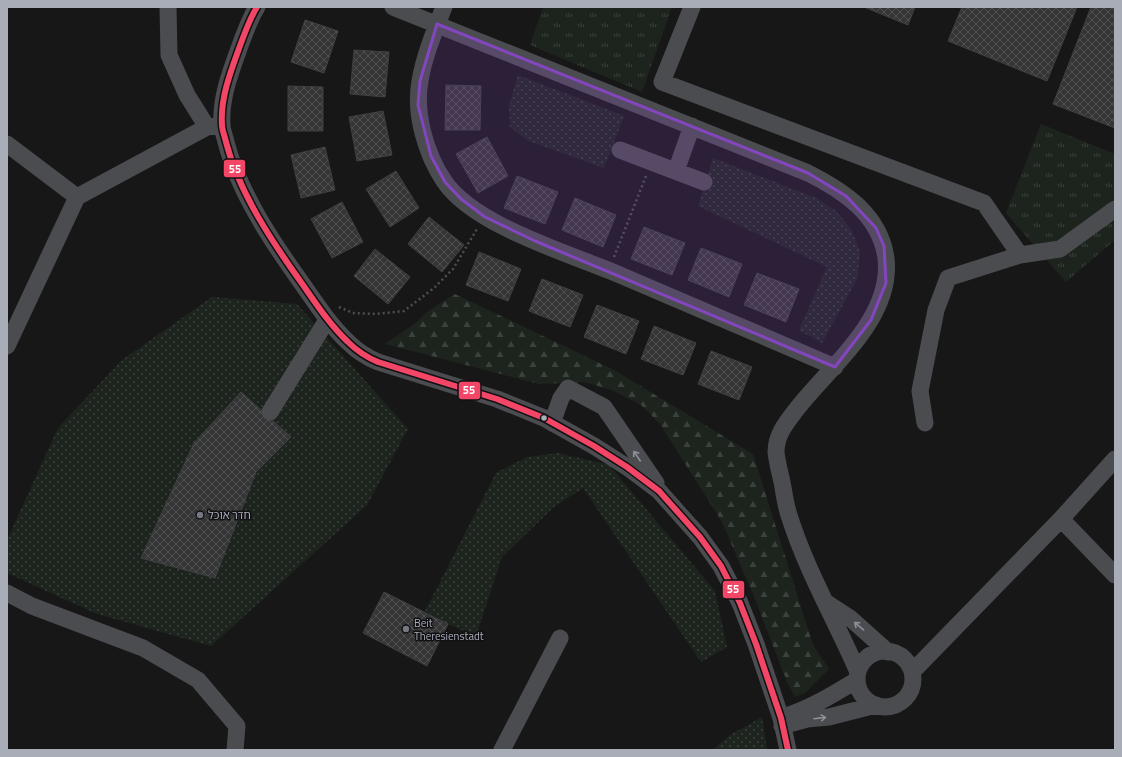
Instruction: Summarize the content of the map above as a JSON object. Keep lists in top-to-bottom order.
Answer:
{
  "places": ["חדר אוכל", "Beit Theresienstadt"],
  "lines": ["transit line 55"]
}
